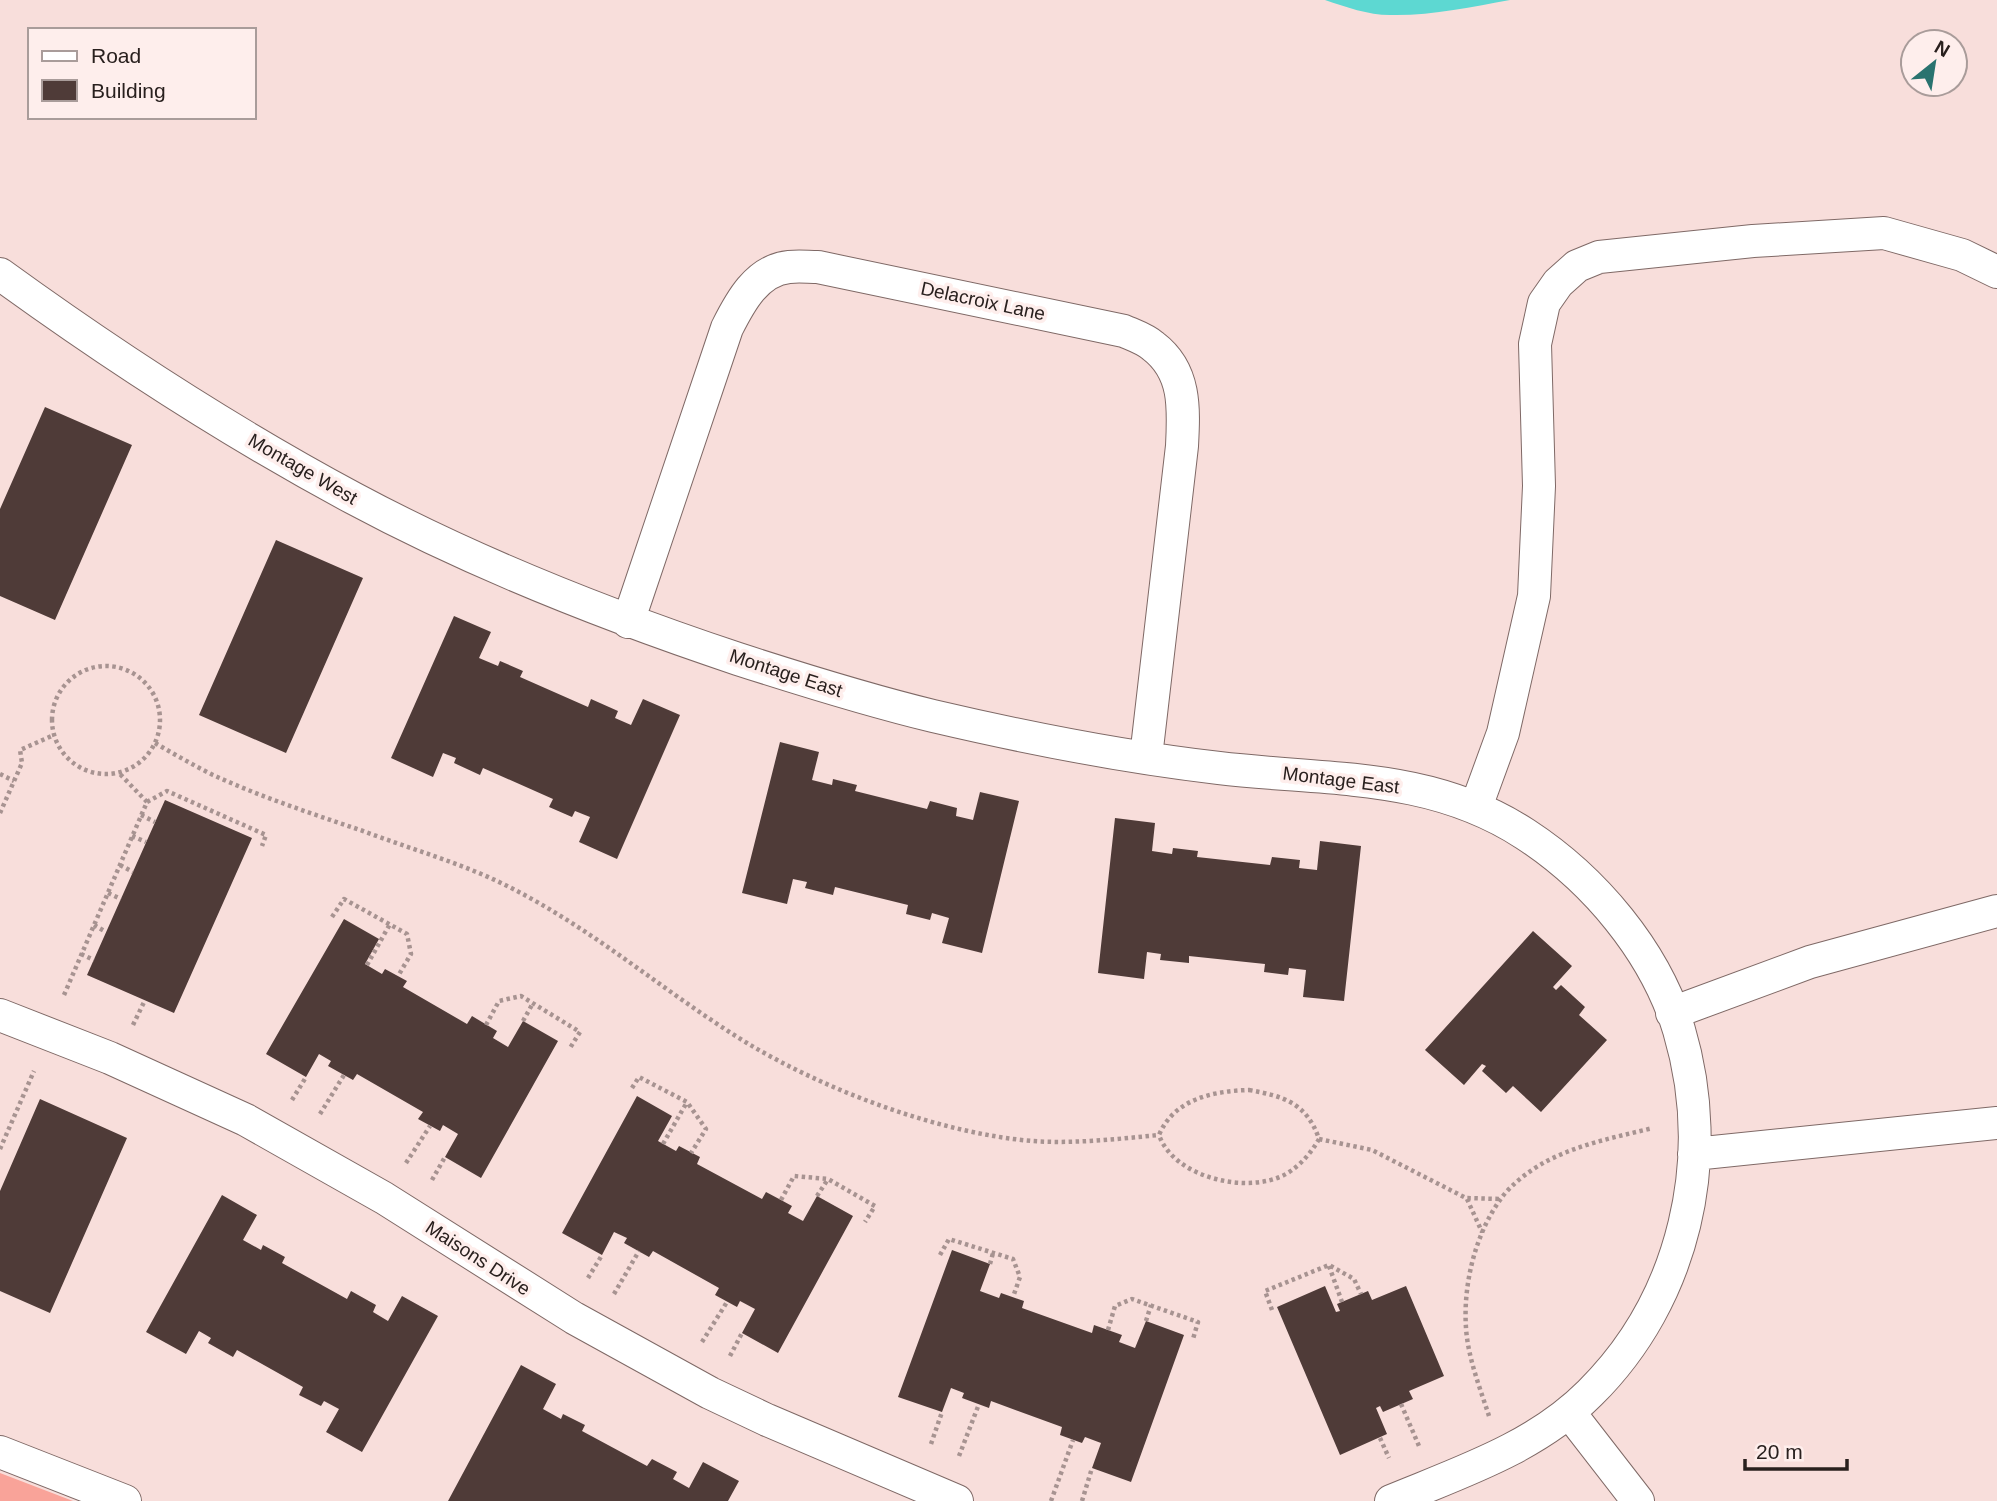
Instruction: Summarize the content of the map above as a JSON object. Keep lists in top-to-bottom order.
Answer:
{
  "streets": {
    "street": [
      "Delacroix Lane",
      "Montage West",
      "Montage East",
      "Maisons Drive"
    ]
  },
  "crossings": [
    ["Delacroix Lane", "Montage West"],
    ["Delacroix Lane", "Montage East"],
    ["Montage West", "Montage East"]
  ],
  "legend": ["Road", "Building"],
  "scale_bar": "20 m",
  "north": "top right"
}
